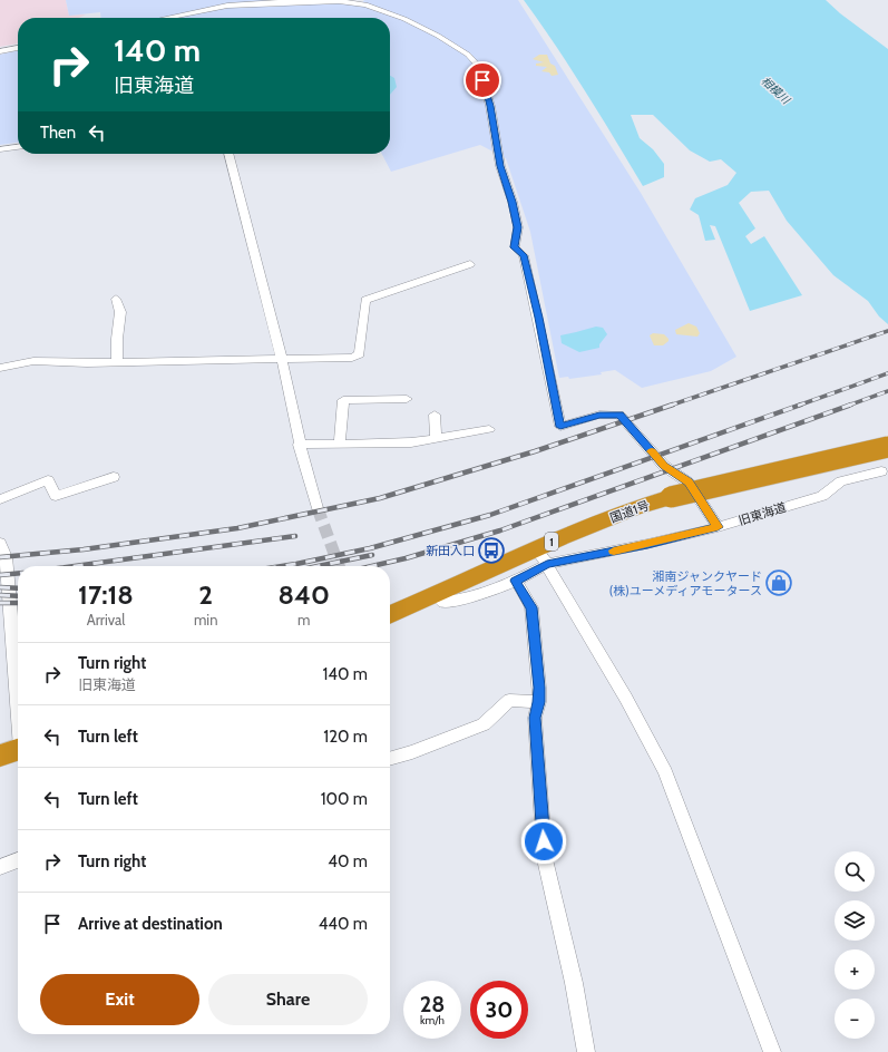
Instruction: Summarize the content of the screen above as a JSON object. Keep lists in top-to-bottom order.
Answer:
{
  "streets": {
    "highway": ["国道1号", "1"],
    "street": ["旧東海道"]
  },
  "crossings": [
    ["国道1号", "旧東海道"]
  ],
  "water": ["相模川"],
  "places": {
    "bus stop": ["新田入口"],
    "shop": ["湘南ジャンクヤード (株)ユーメディアモータース"]
  },
  "page": {
    "turn": ["140 m", "旧東海道"],
    "then": "Then",
    "eta": [
      "17:18",
      "Arrival",
      "2",
      "min",
      "840",
      "m"
    ],
    "list": [
      {
        "name": "Turn right",
        "note": "旧東海道",
        "value": "140 m"
      },
      {
        "name": "Turn left",
        "value": "120 m"
      },
      {
        "name": "Turn left",
        "value": "100 m"
      },
      {
        "name": "Turn right",
        "value": "40 m"
      },
      {
        "name": "Arrive at destination",
        "value": "440 m"
      }
    ],
    "map_buttons": ["+", "−"],
    "buttons": ["Exit", "Share"],
    "speed": "28 km/h",
    "limit": "30"
  }
}
